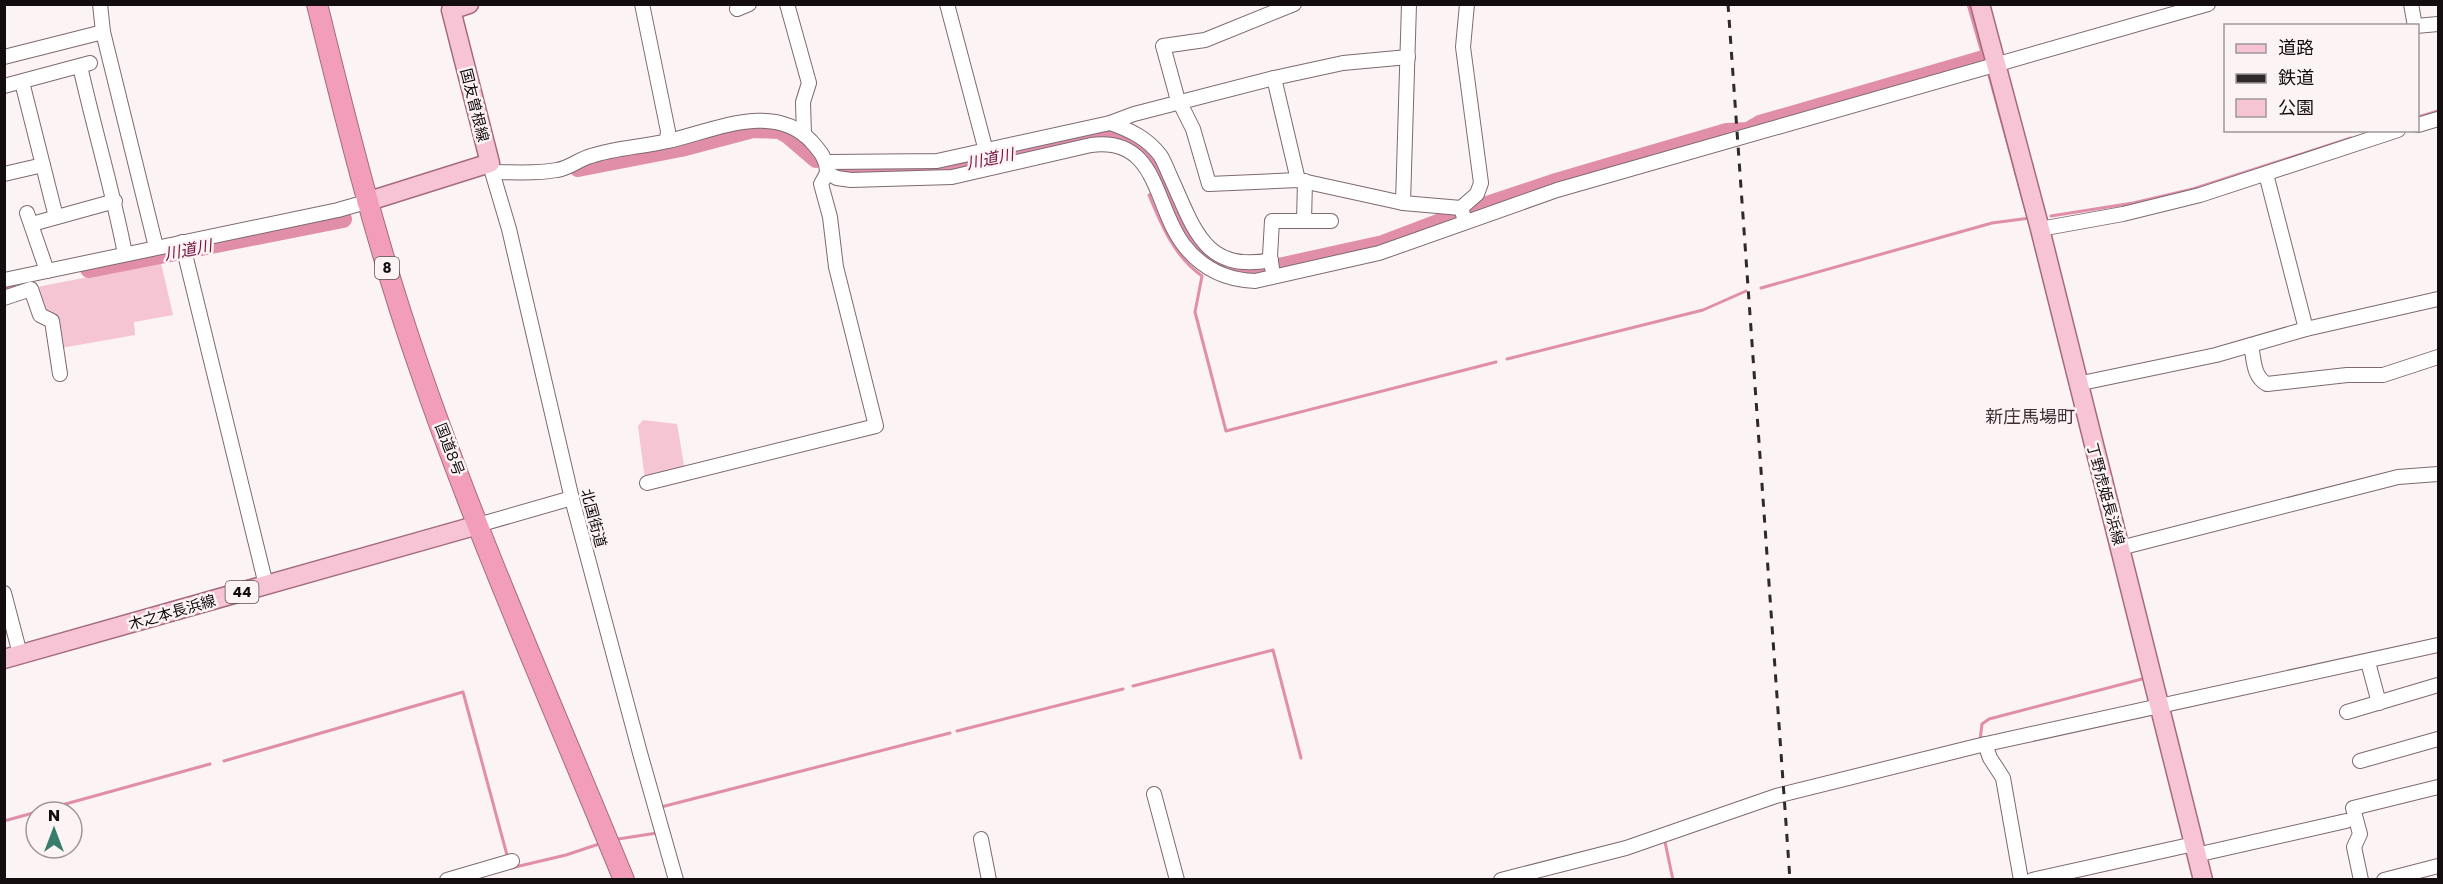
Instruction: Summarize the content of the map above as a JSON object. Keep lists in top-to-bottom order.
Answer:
{
  "streets": {
    "highway": ["8", "国道8号"],
    "main road": [
      "国友曽根線",
      "丁野虎姫長浜線",
      "44",
      "木之本長浜線"
    ],
    "street": ["北国街道"]
  },
  "crossings": [
    ["国友曽根線", "国道8号"],
    ["国友曽根線", "北国街道"],
    ["国道8号", "木之本長浜線"]
  ],
  "districts": ["新庄馬場町"],
  "water": ["川道川"],
  "legend": ["道路", "鉄道", "公園"],
  "north": "top"
}
